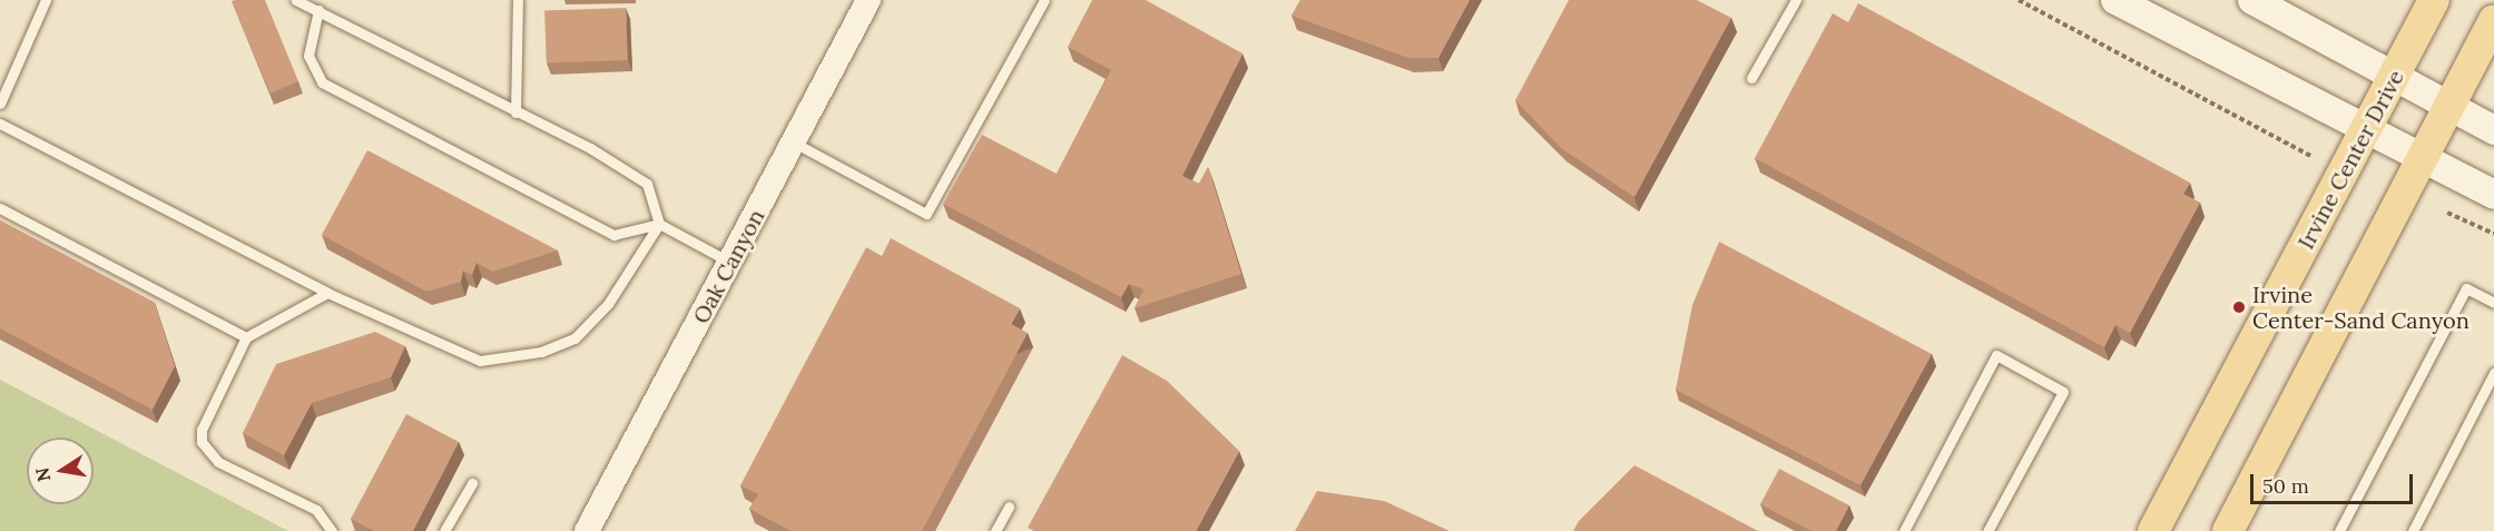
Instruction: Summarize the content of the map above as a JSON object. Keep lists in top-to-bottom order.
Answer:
{
  "streets": {
    "main road": ["Irvine Center Drive"],
    "street": ["Oak Canyon"]
  },
  "places": ["Irvine Center-Sand Canyon"],
  "scale_bar": "50 m",
  "north": "left"
}
